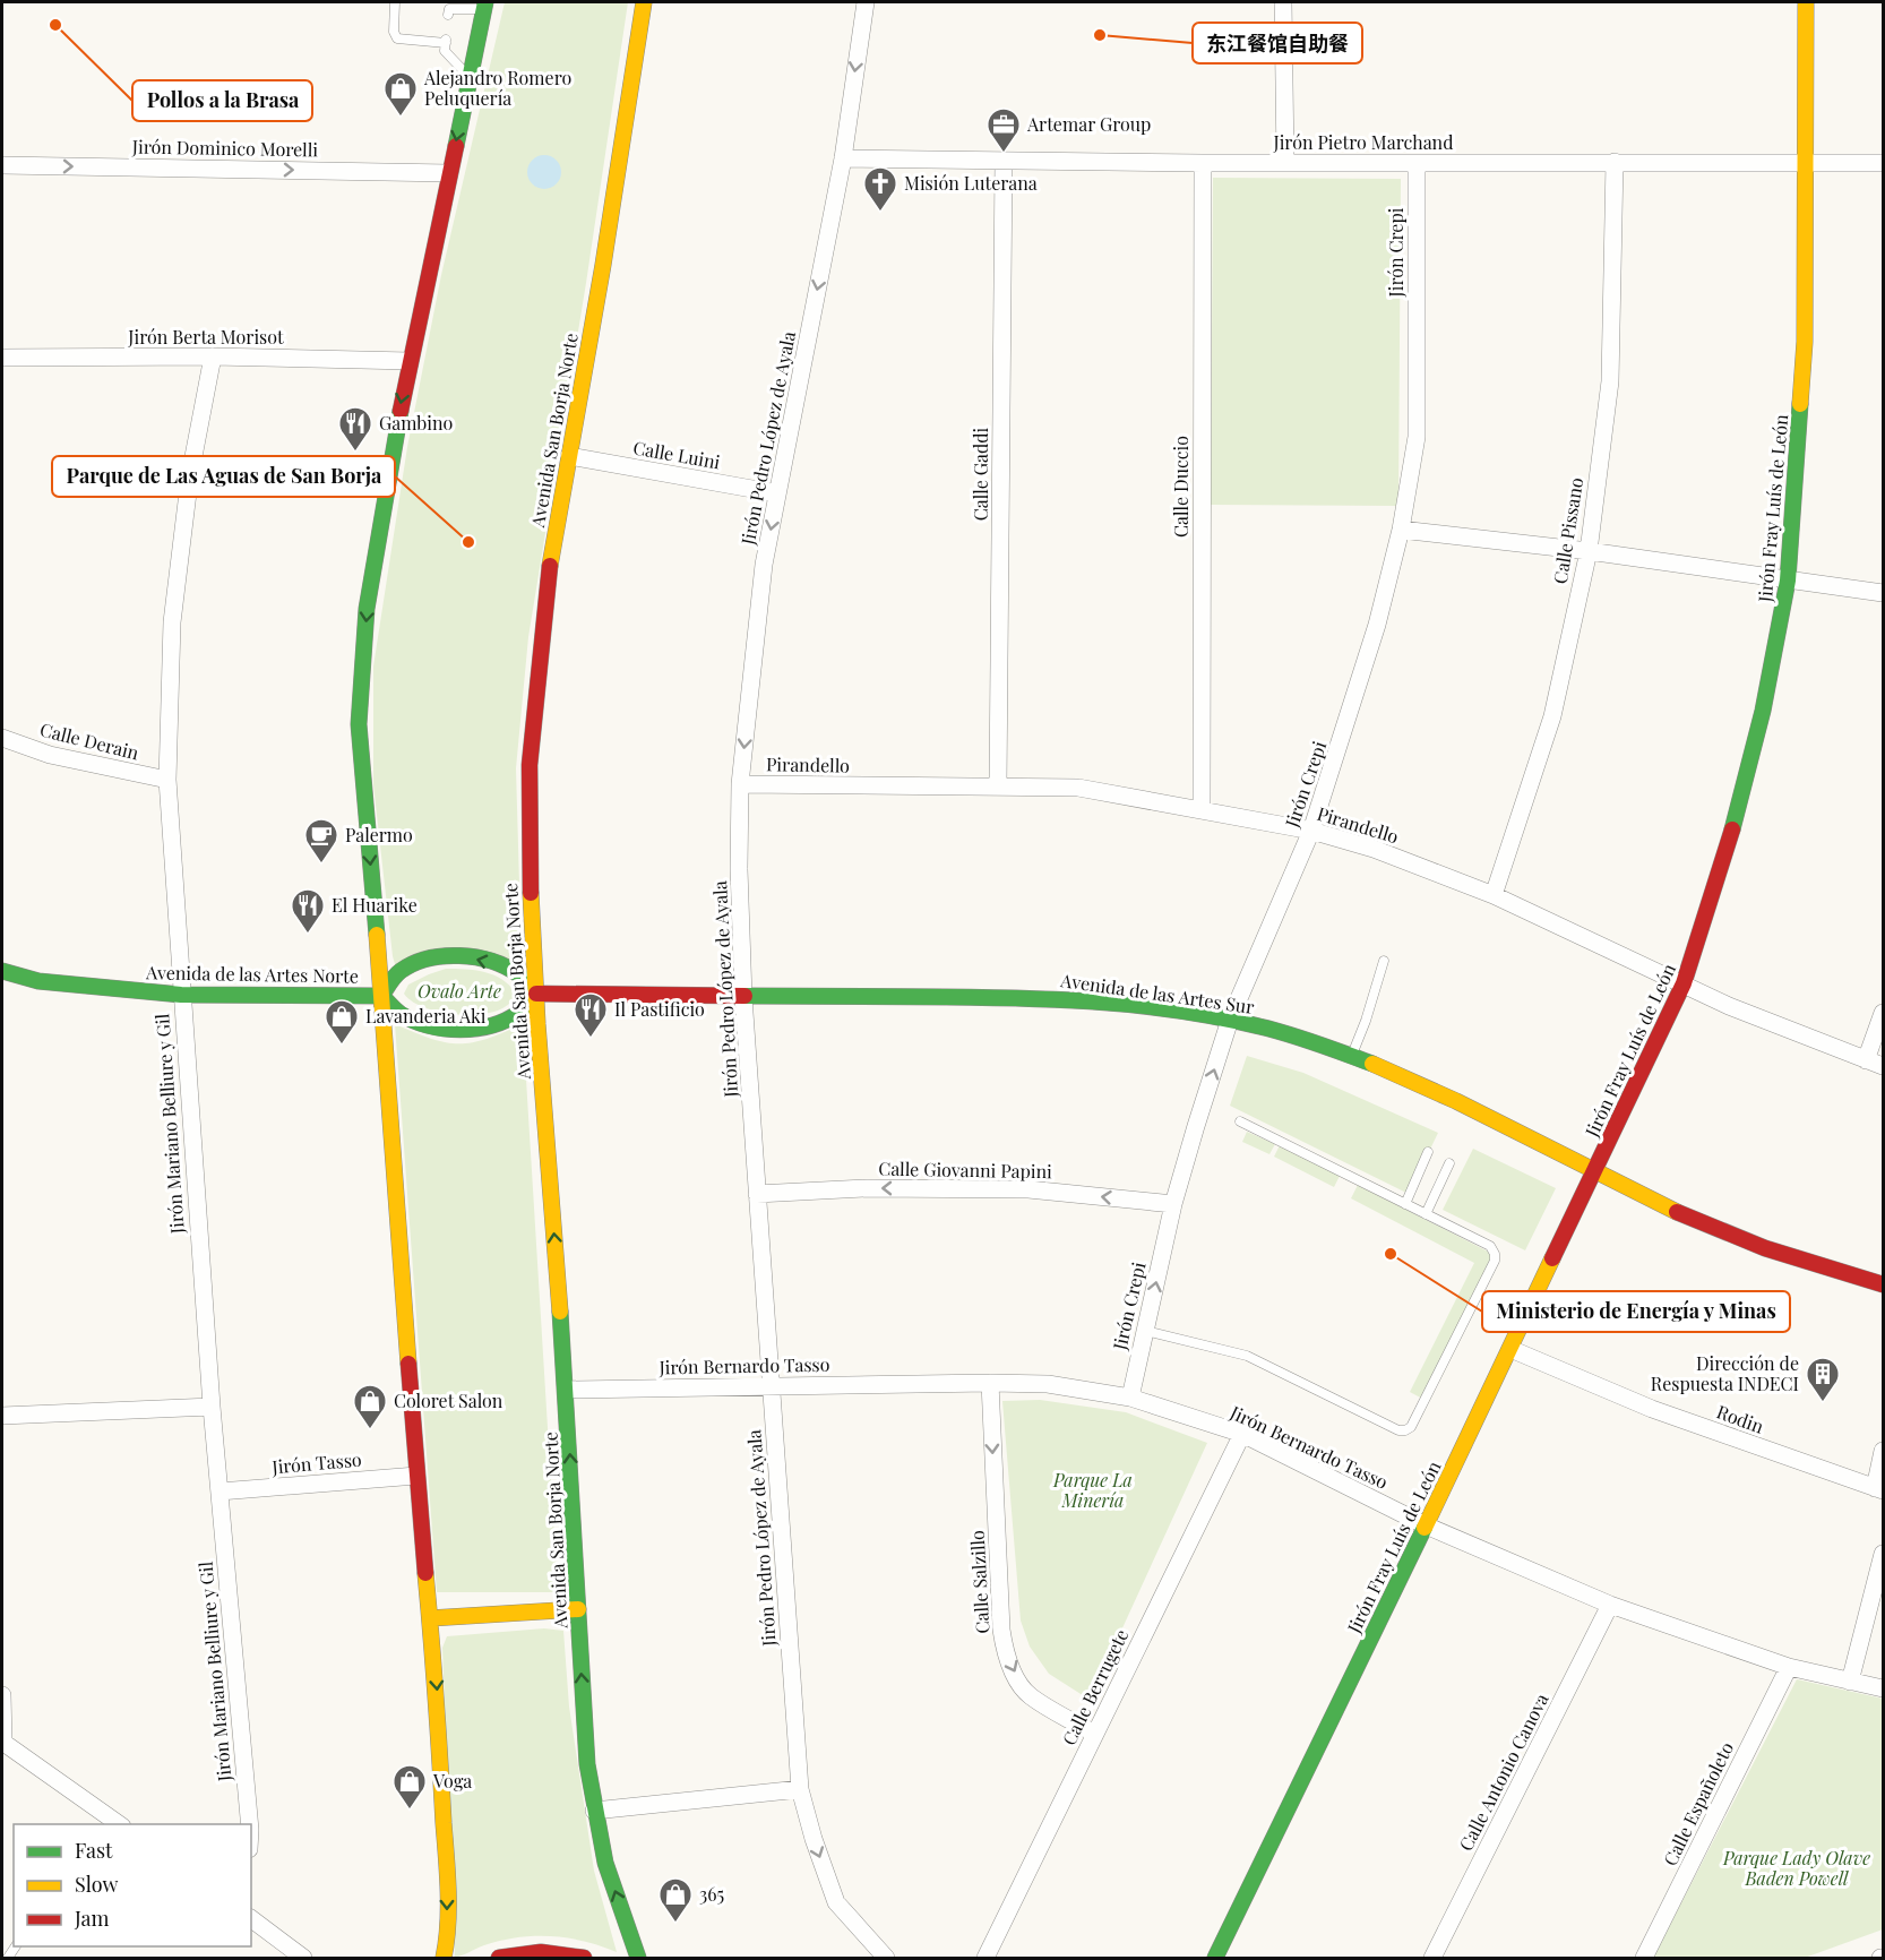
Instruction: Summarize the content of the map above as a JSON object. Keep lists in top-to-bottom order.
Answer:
{
  "streets": {
    "street": [
      "Jirón Pietro Marchand",
      "Jirón Dominico Morelli",
      "Jirón Crepi",
      "Jirón Berta Morisot",
      "Avenida San Borja Norte",
      "Jirón Pedro López de Ayala",
      "Calle Luini",
      "Calle Gaddi",
      "Calle Duccio",
      "Jirón Fray Luís de León",
      "Calle Pissano",
      "Calle Derain",
      "Pirandello",
      "Avenida de las Artes Norte",
      "Avenida de las Artes Sur",
      "Jirón Mariano Belliure y Gil",
      "Calle Giovanni Papini",
      "Jirón Bernardo Tasso",
      "Rodin",
      "Jirón Tasso",
      "Calle Salzillo",
      "Calle Berrugete",
      "Calle Antonio Canova",
      "Calle Españoleto"
    ]
  },
  "crossings": [
    ["Jirón Pietro Marchand", "Jirón Crepi"],
    ["Jirón Pietro Marchand", "Jirón Pedro López de Ayala"],
    ["Jirón Pietro Marchand", "Calle Gaddi"],
    ["Jirón Pietro Marchand", "Calle Duccio"],
    ["Jirón Pietro Marchand", "Jirón Fray Luís de León"],
    ["Jirón Pietro Marchand", "Calle Pissano"],
    ["Jirón Crepi", "Pirandello"],
    ["Jirón Crepi", "Avenida de las Artes Sur"],
    ["Jirón Crepi", "Calle Giovanni Papini"],
    ["Jirón Crepi", "Jirón Bernardo Tasso"],
    ["Jirón Berta Morisot", "Jirón Mariano Belliure y Gil"],
    ["Avenida San Borja Norte", "Calle Luini"],
    ["Avenida San Borja Norte", "Avenida de las Artes Norte"],
    ["Avenida San Borja Norte", "Avenida de las Artes Sur"],
    ["Avenida San Borja Norte", "Jirón Bernardo Tasso"],
    ["Jirón Pedro López de Ayala", "Calle Luini"],
    ["Jirón Pedro López de Ayala", "Pirandello"],
    ["Jirón Pedro López de Ayala", "Avenida de las Artes Sur"],
    ["Jirón Pedro López de Ayala", "Calle Giovanni Papini"],
    ["Jirón Pedro López de Ayala", "Jirón Bernardo Tasso"],
    ["Calle Gaddi", "Pirandello"],
    ["Calle Duccio", "Pirandello"],
    ["Jirón Fray Luís de León", "Pirandello"],
    ["Jirón Fray Luís de León", "Avenida de las Artes Sur"],
    ["Jirón Fray Luís de León", "Jirón Bernardo Tasso"],
    ["Jirón Fray Luís de León", "Rodin"],
    ["Calle Pissano", "Pirandello"],
    ["Calle Derain", "Jirón Mariano Belliure y Gil"],
    ["Avenida de las Artes Norte", "Avenida de las Artes Sur"],
    ["Avenida de las Artes Norte", "Jirón Mariano Belliure y Gil"],
    ["Jirón Mariano Belliure y Gil", "Jirón Tasso"],
    ["Jirón Bernardo Tasso", "Calle Salzillo"],
    ["Jirón Bernardo Tasso", "Calle Berrugete"],
    ["Jirón Bernardo Tasso", "Calle Antonio Canova"],
    ["Jirón Bernardo Tasso", "Calle Españoleto"],
    ["Calle Salzillo", "Calle Berrugete"]
  ],
  "one_way": [
    "Jirón Dominico Morelli",
    "Avenida San Borja Norte",
    "Jirón Pedro López de Ayala",
    "Calle Giovanni Papini",
    "Calle Salzillo"
  ],
  "parks": ["Ovalo Arte", "Parque La Minería", "Parque Lady Olave Baden Powell"],
  "places": {
    "other": [
      "Pollos a la Brasa",
      "东江餐馆自助餐",
      "Parque de Las Aguas de San Borja",
      "Ministerio de Energía y Minas"
    ],
    "shop": [
      "Alejandro Romero Peluquería",
      "Lavanderia Aki",
      "Coloret Salon",
      "Voga",
      "365"
    ],
    "office": ["Artemar Group"],
    "church": ["Misión Luterana"],
    "restaurant": ["Gambino", "El Huarike", "Il Pastificio"],
    "cafe": ["Palermo"],
    "building": ["Dirección de Respuesta INDECI"]
  },
  "legend": ["Fast", "Slow", "Jam"]
}
